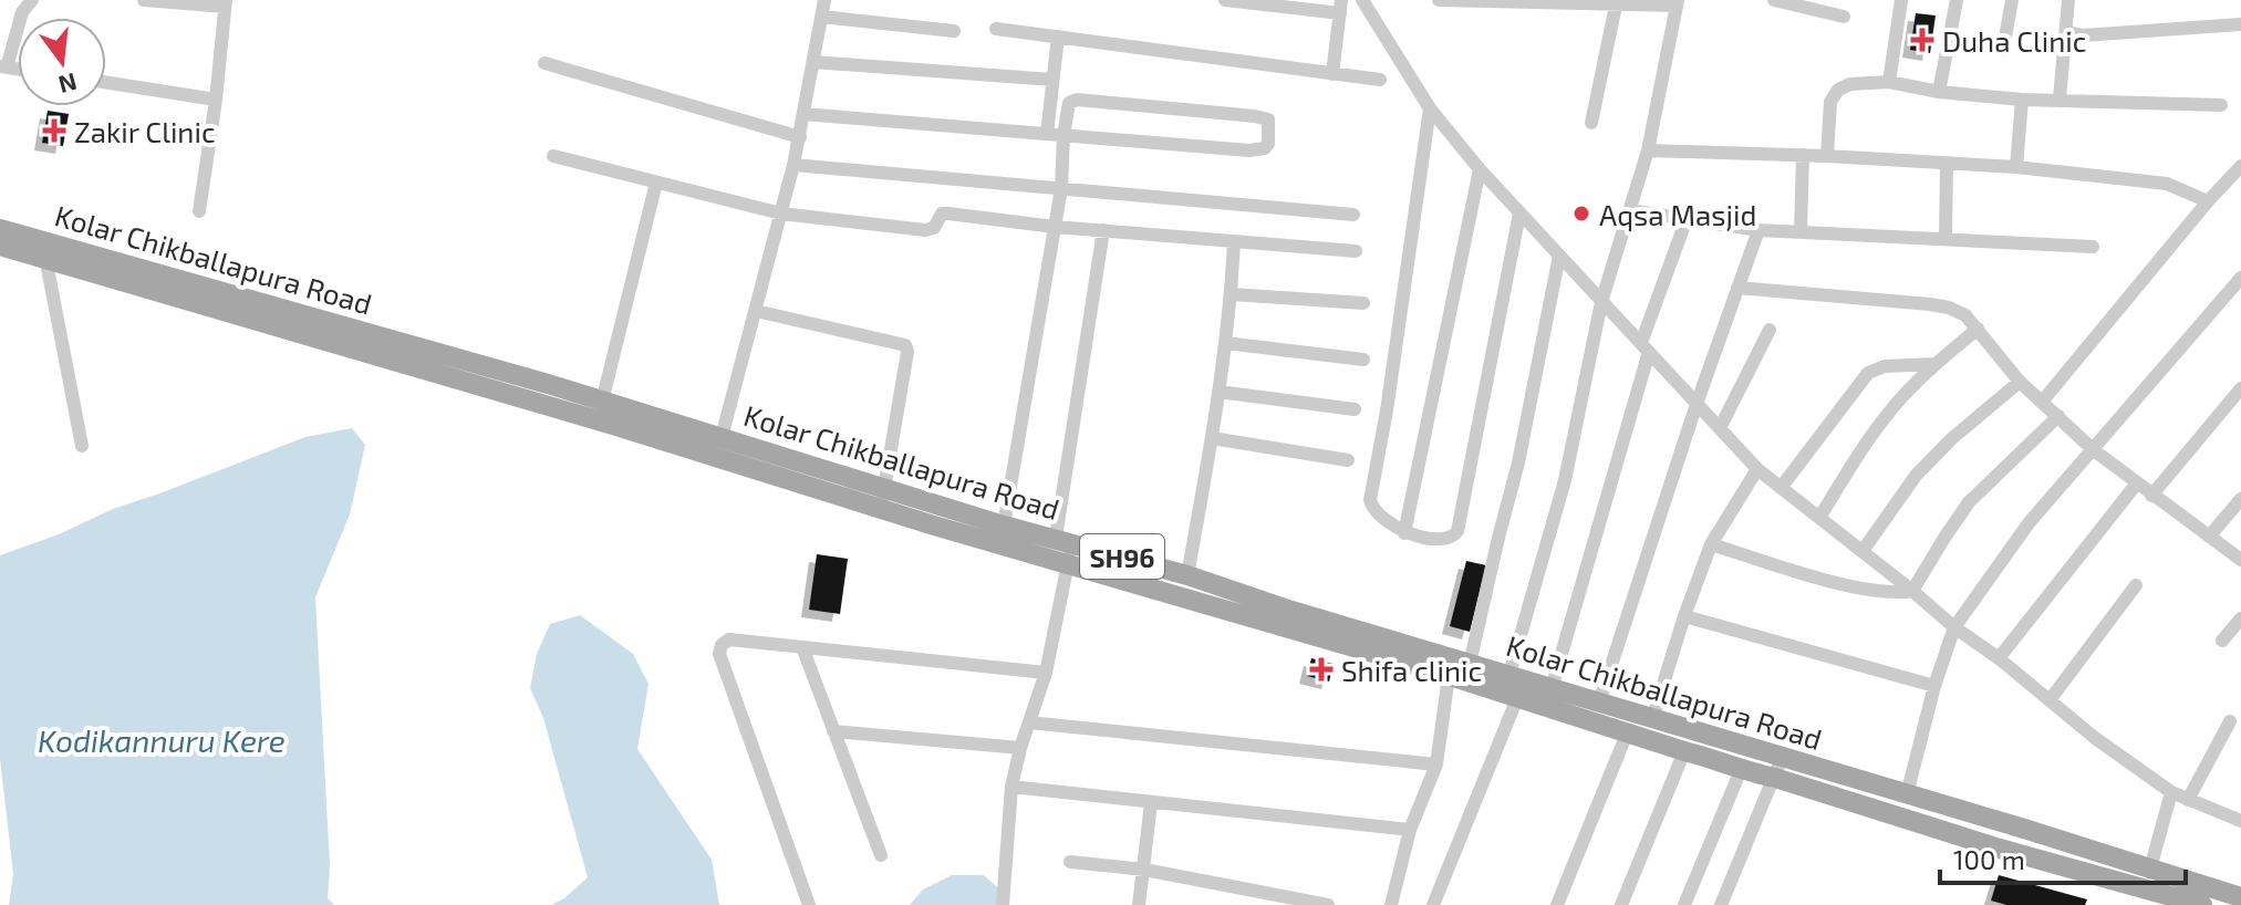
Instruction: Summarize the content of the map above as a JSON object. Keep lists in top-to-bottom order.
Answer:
{
  "streets": {
    "main road": ["Kolar Chikballapura Road", "SH96"]
  },
  "water": ["Kodikannuru Kere"],
  "places": {
    "health": ["Duha Clinic", "Zakir Clinic", "Shifa clinic"],
    "other": ["Aqsa Masjid"]
  },
  "scale_bar": "100 m",
  "north": "bottom"
}
